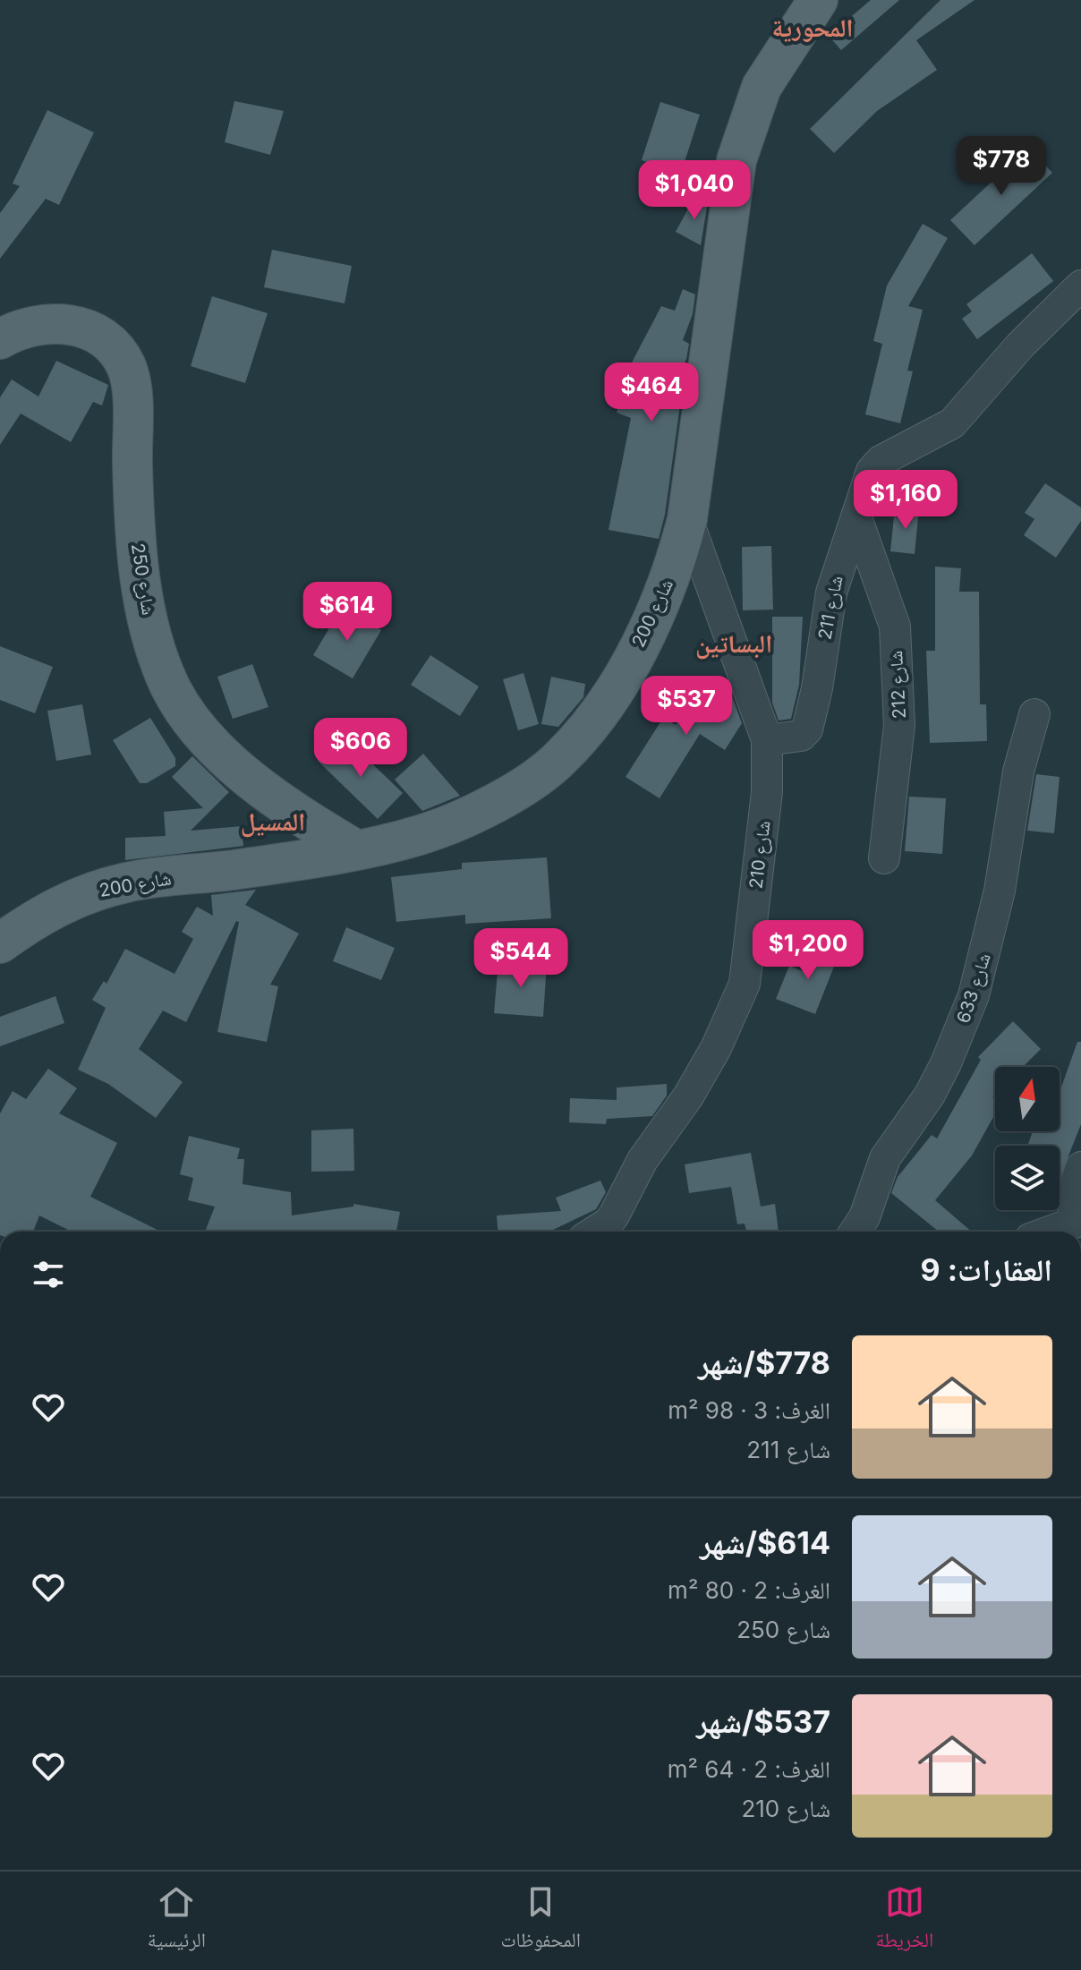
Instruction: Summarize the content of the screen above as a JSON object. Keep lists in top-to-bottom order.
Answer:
{
  "streets": {
    "main road": ["شارع 250", "شارع 200"],
    "street": [
      "شارع 211",
      "شارع 212",
      "شارع 210",
      "شارع 633"
    ]
  },
  "crossings": [
    ["شارع 250", "شارع 200"],
    ["شارع 211", "شارع 212"],
    ["شارع 211", "شارع 210"],
    ["شارع 200", "شارع 210"]
  ],
  "districts": ["المحورية", "البساتين", "المسيل"],
  "north": "top",
  "page": {
    "price": [
      "$778",
      "$1,040",
      "$464",
      "$1,160",
      "$614",
      "$537",
      "$606",
      "$1,200",
      "$544"
    ],
    "heading": "العقارات: 9",
    "list": [
      {
        "name": "$778/شهر",
        "note": "الغرف: 3 · 98 m² · شارع 211"
      },
      {
        "name": "$614/شهر",
        "note": "الغرف: 2 · 80 m² · شارع 250"
      },
      {
        "name": "$537/شهر",
        "note": "الغرف: 2 · 64 m² · شارع 210"
      }
    ],
    "tabs": ["الخريطة", "المحفوظات", "الرئيسية"]
  }
}
